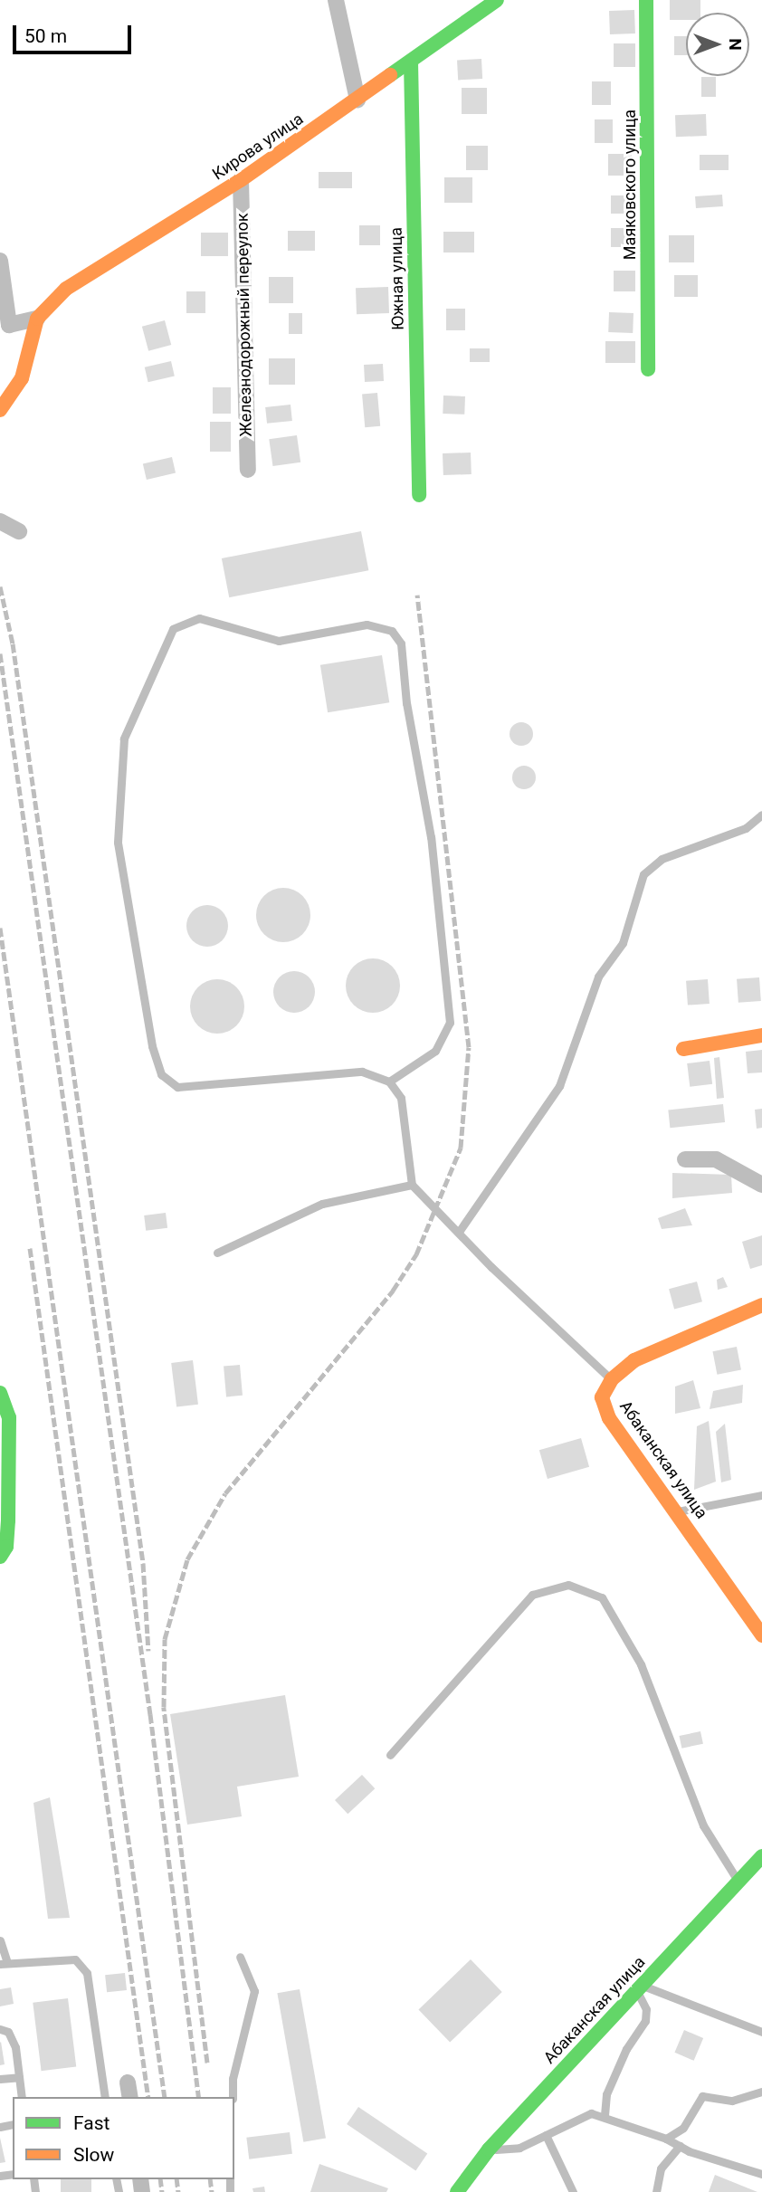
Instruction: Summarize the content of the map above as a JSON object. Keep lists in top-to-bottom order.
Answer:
{
  "streets": {
    "street": [
      "Кирова улица",
      "Маяковского улица",
      "Южная улица",
      "Железнодорожный переулок",
      "Абаканская улица"
    ]
  },
  "crossings": [
    ["Кирова улица", "Южная улица"],
    ["Кирова улица", "Железнодорожный переулок"]
  ],
  "legend": ["Fast", "Slow"],
  "scale_bar": "50 m",
  "north": "right"
}
